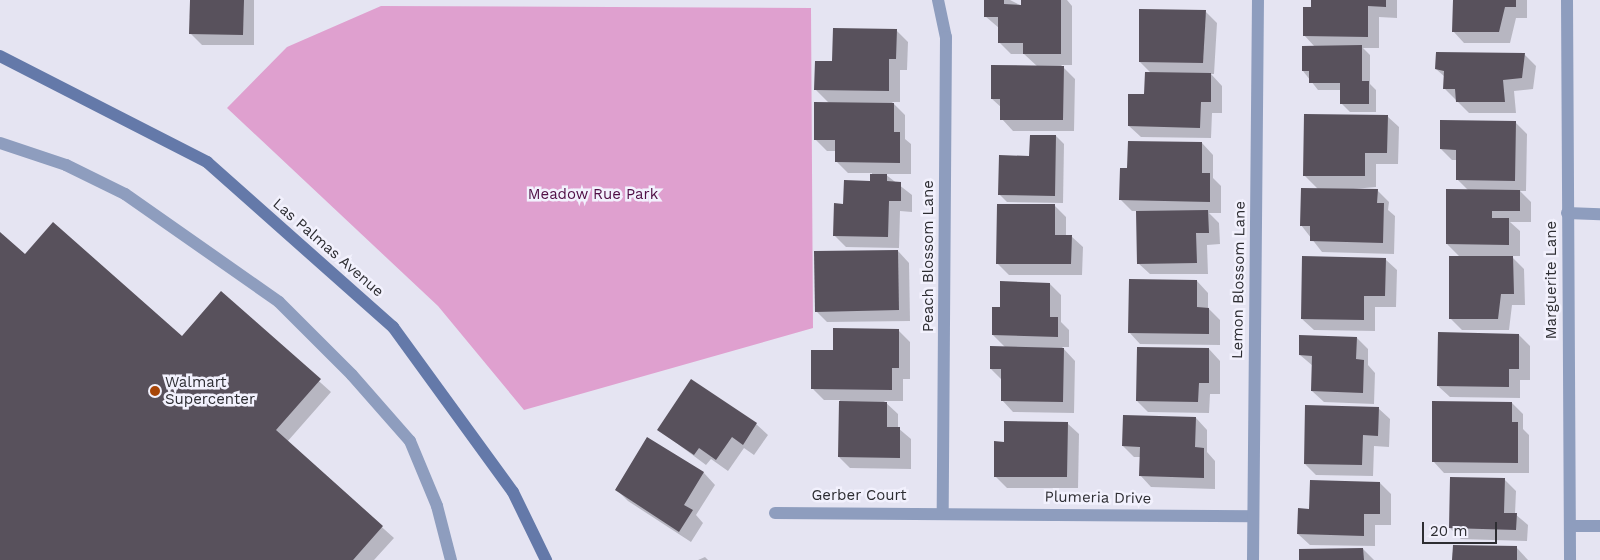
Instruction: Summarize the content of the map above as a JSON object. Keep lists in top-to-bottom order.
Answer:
{
  "streets": {
    "street": [
      "Las Palmas Avenue",
      "Peach Blossom Lane",
      "Lemon Blossom Lane",
      "Marguerite Lane",
      "Gerber Court",
      "Plumeria Drive"
    ]
  },
  "crossings": [
    ["Peach Blossom Lane", "Gerber Court"],
    ["Peach Blossom Lane", "Plumeria Drive"],
    ["Lemon Blossom Lane", "Plumeria Drive"],
    ["Gerber Court", "Plumeria Drive"]
  ],
  "parks": ["Meadow Rue Park"],
  "places": ["Walmart Supercenter"],
  "scale_bar": "20 m"
}
